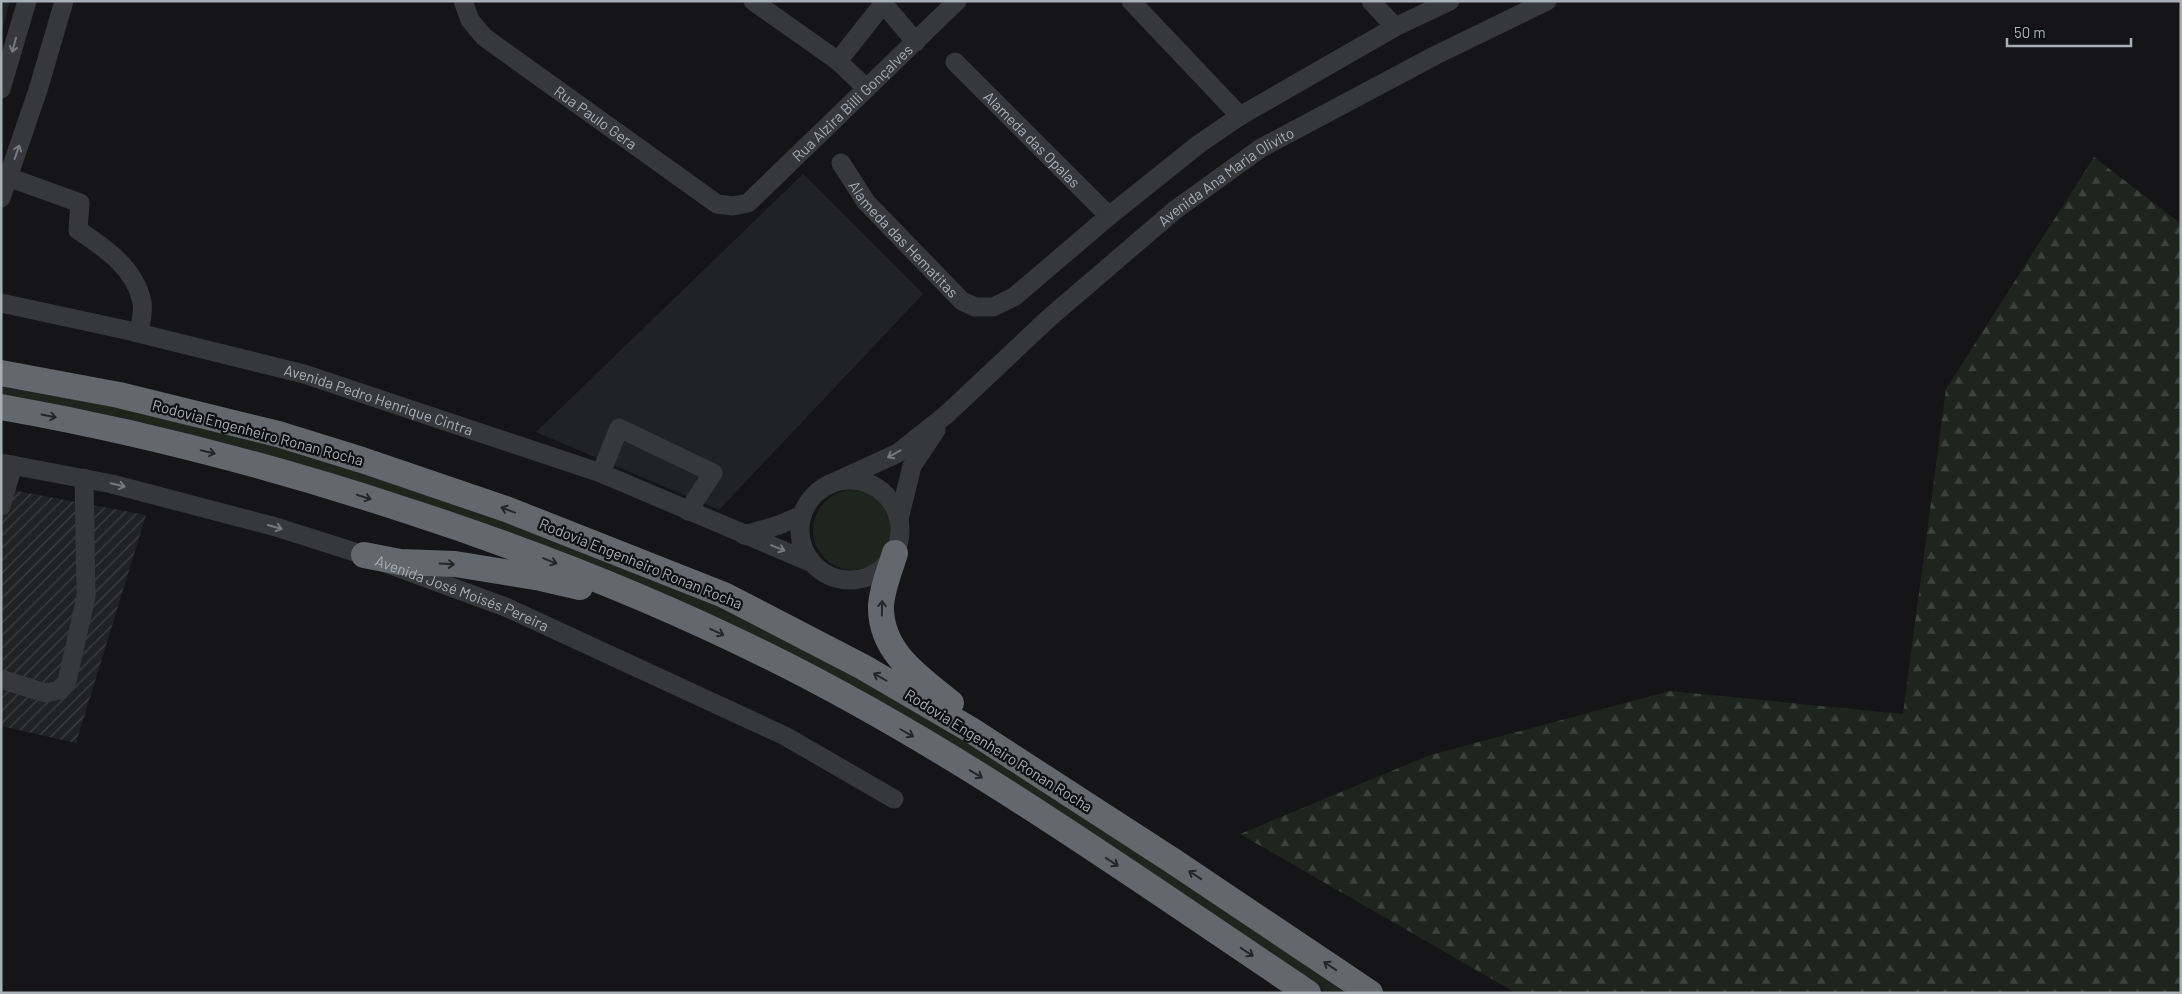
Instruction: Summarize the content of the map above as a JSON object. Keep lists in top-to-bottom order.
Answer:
{
  "streets": {
    "highway": ["Rodovia Engenheiro Ronan Rocha"],
    "street": [
      "Rua Alzira Billi Gonçalves",
      "Rua Paulo Gera",
      "Alameda das Opalas",
      "Avenida Ana Maria Olivito",
      "Alameda das Hematitas",
      "Avenida Pedro Henrique Cintra",
      "Avenida José Moisés Pereira"
    ]
  },
  "crossings": [
    ["Rua Alzira Billi Gonçalves", "Rua Paulo Gera"],
    ["Alameda das Opalas", "Alameda das Hematitas"],
    ["Avenida Ana Maria Olivito", "Avenida Pedro Henrique Cintra"]
  ],
  "scale_bar": "50 m"
}
